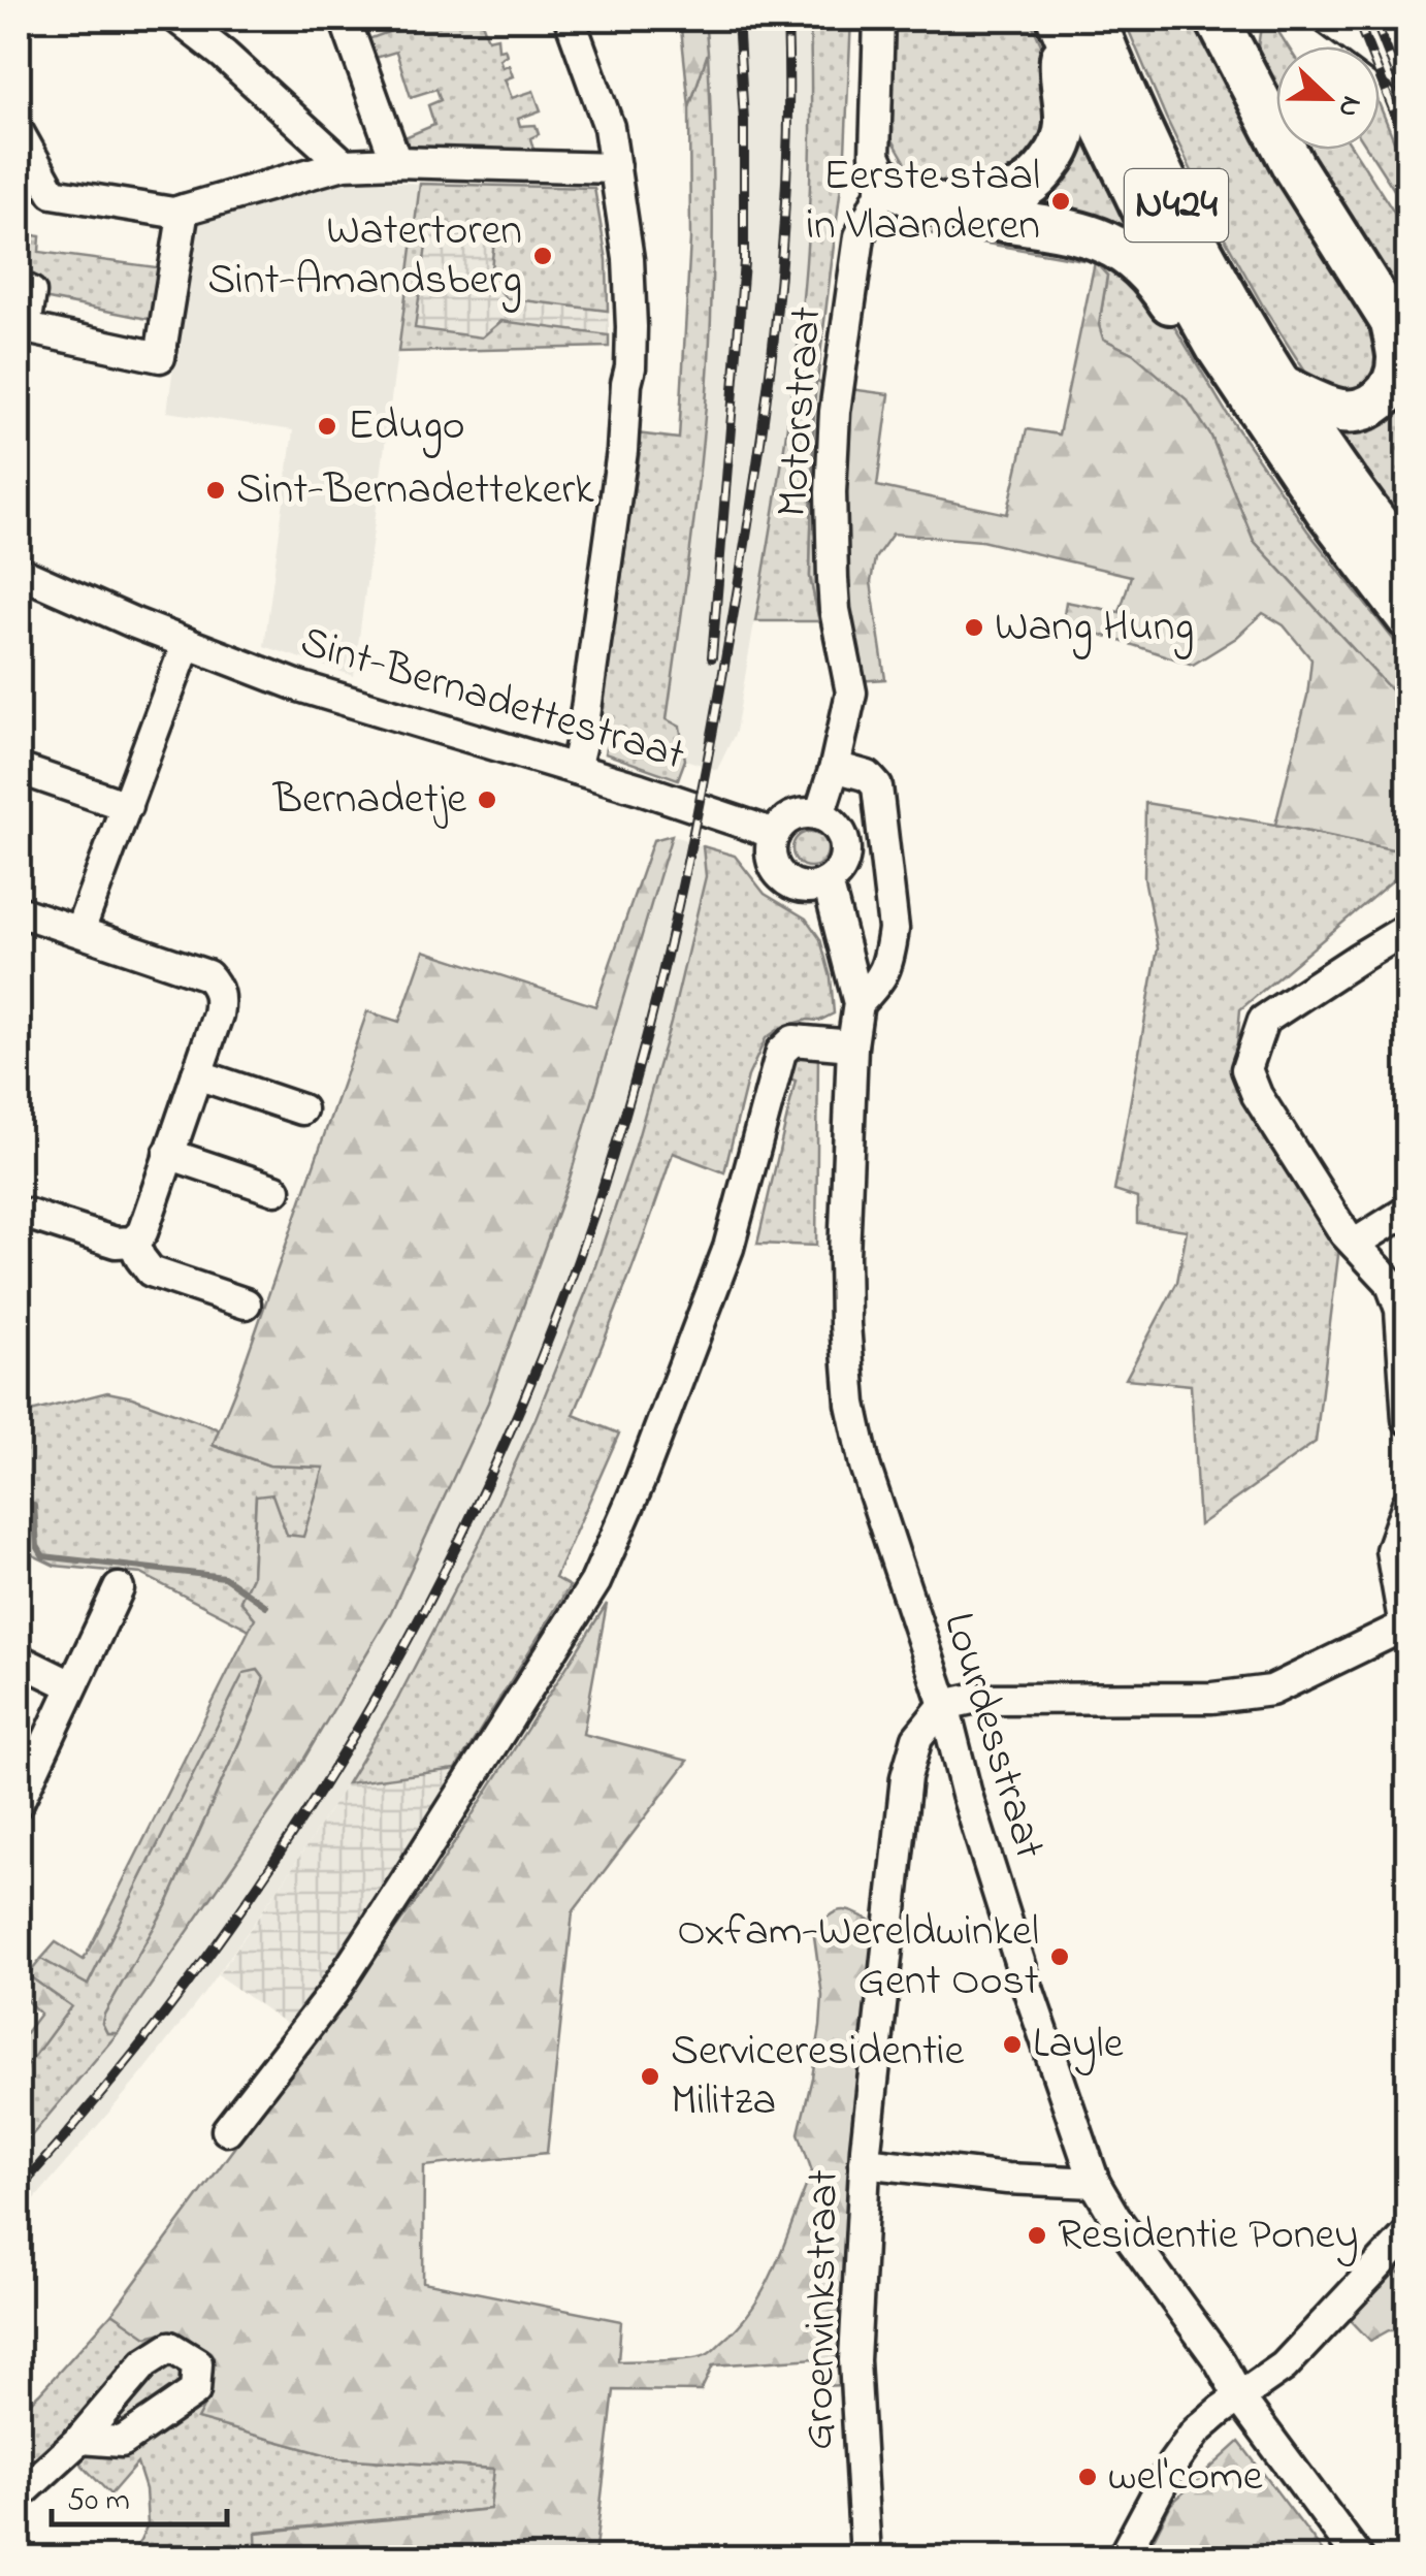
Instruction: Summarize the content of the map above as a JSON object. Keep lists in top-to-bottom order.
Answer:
{
  "streets": {
    "highway": ["N424"],
    "street": [
      "Motorstraat",
      "Sint-Bernadettestraat",
      "Lourdesstraat",
      "Groenvinkstraat"
    ]
  },
  "crossings": [
    ["Motorstraat", "Sint-Bernadettestraat"],
    ["Motorstraat", "Lourdesstraat"],
    ["Sint-Bernadettestraat", "Lourdesstraat"],
    ["Lourdesstraat", "Groenvinkstraat"]
  ],
  "places": [
    "Eerste staal in Vlaanderen",
    "Watertoren Sint-Amandsberg",
    "Edugo",
    "Sint-Bernadettekerk",
    "Wang Hung",
    "Bernadetje",
    "Oxfam-Wereldwinkel Gent Oost",
    "Layle",
    "Serviceresidentie Militza",
    "Residentie Poney",
    "wel'come"
  ],
  "scale_bar": "50 m",
  "north": "right"
}
